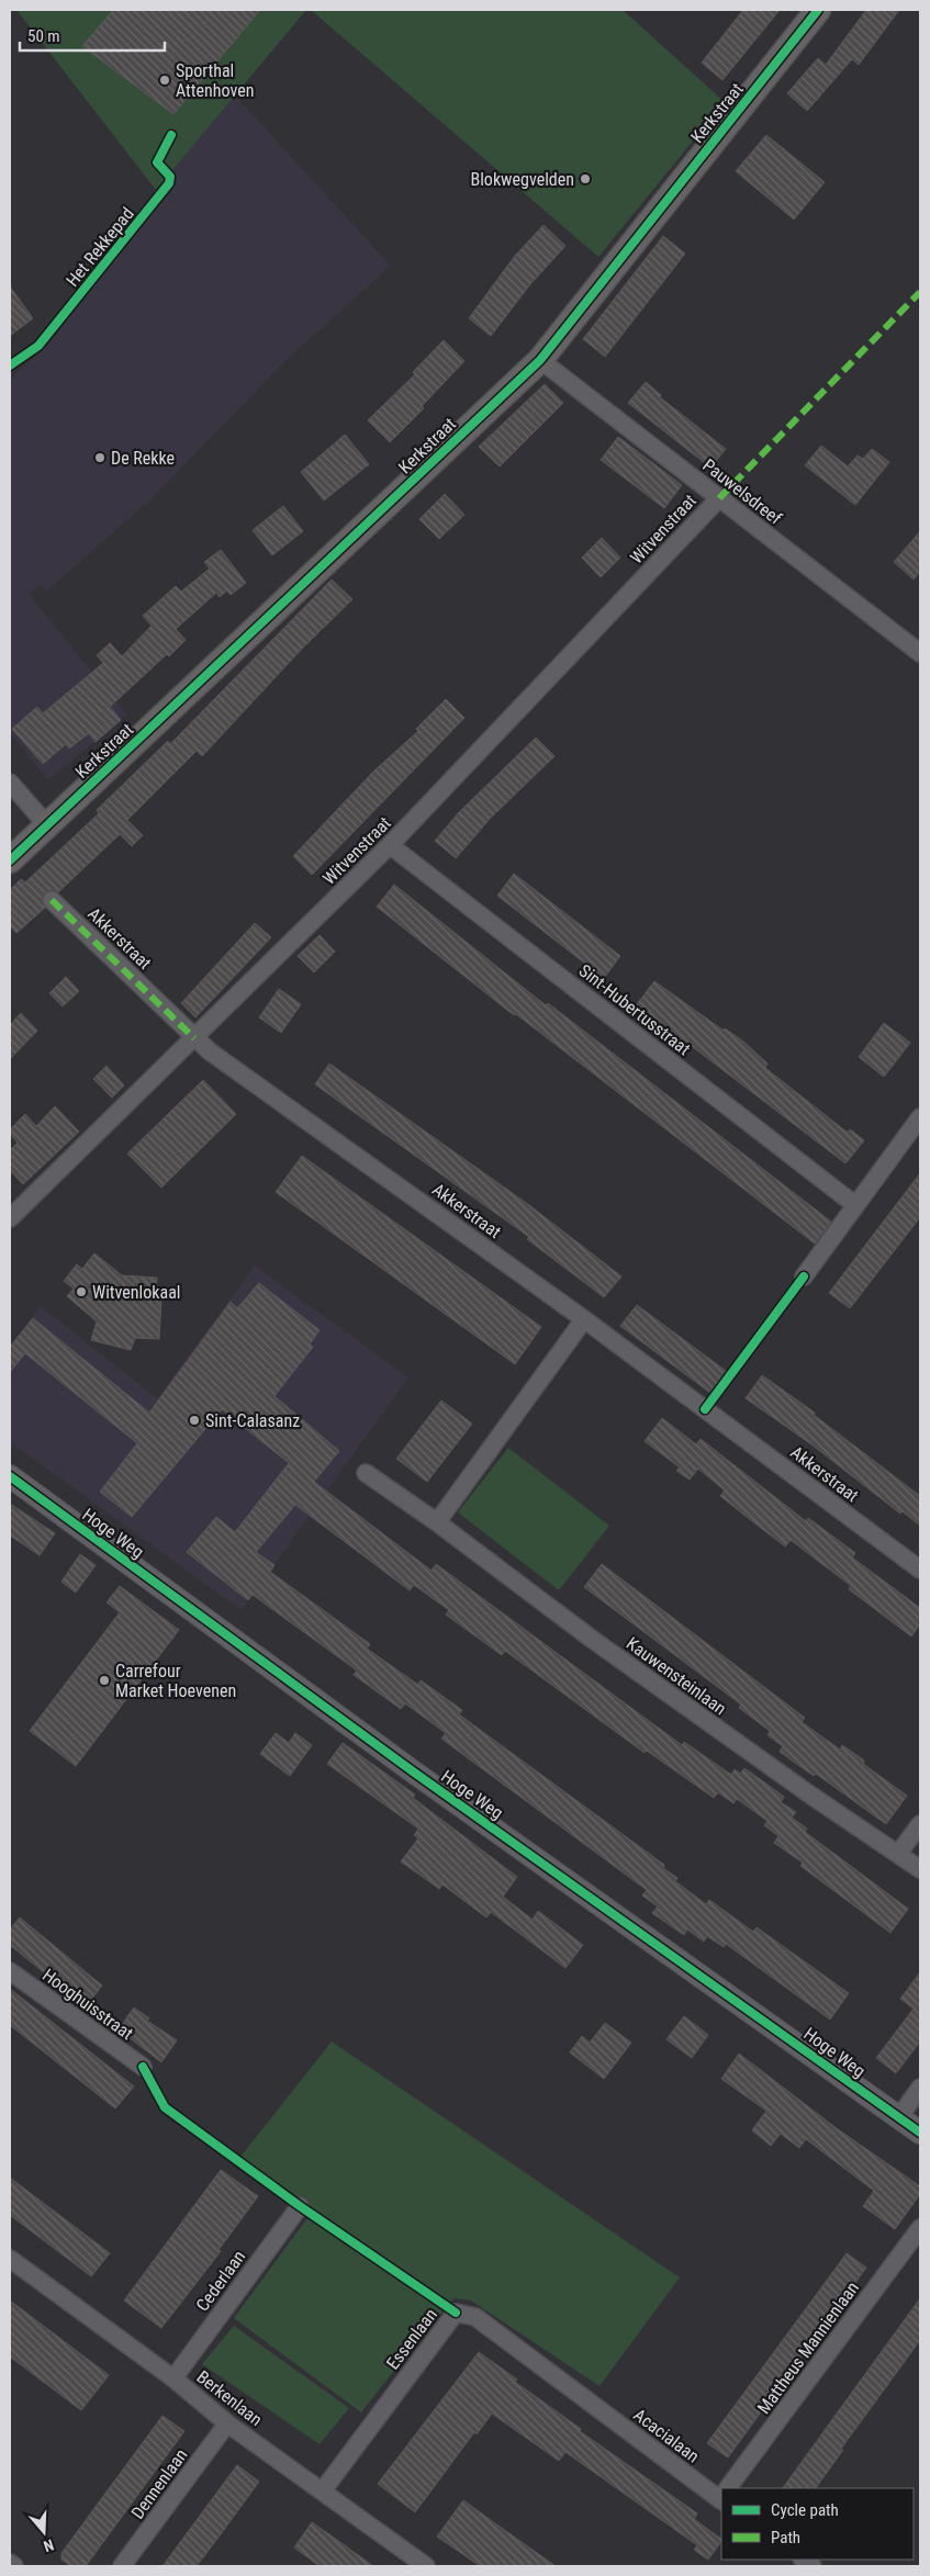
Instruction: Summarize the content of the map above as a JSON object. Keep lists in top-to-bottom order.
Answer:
{
  "streets": {
    "main road": ["Kerkstraat"],
    "street": [
      "Pauwelsdreef",
      "Witvenstraat",
      "Akkerstraat",
      "Sint-Hubertusstraat",
      "Hoge Weg",
      "Kauwensteinlaan",
      "Hooghuisstraat",
      "Cederlaan",
      "Essenlaan",
      "Mattheus Mannienlaan",
      "Berkenlaan",
      "Acacialaan",
      "Dennenlaan"
    ],
    "cycle path": ["Het Rekkepad"]
  },
  "crossings": [
    ["Kerkstraat", "Pauwelsdreef"],
    ["Pauwelsdreef", "Witvenstraat"],
    ["Witvenstraat", "Akkerstraat"],
    ["Witvenstraat", "Sint-Hubertusstraat"],
    ["Cederlaan", "Berkenlaan"],
    ["Essenlaan", "Berkenlaan"],
    ["Essenlaan", "Acacialaan"],
    ["Berkenlaan", "Dennenlaan"]
  ],
  "places": [
    "Sporthal Attenhoven",
    "Blokwegvelden",
    "De Rekke",
    "Witvenlokaal",
    "Sint-Calasanz",
    "Carrefour Market Hoevenen"
  ],
  "legend": ["Cycle path", "Path"],
  "scale_bar": "50 m",
  "north": "bottom"
}
